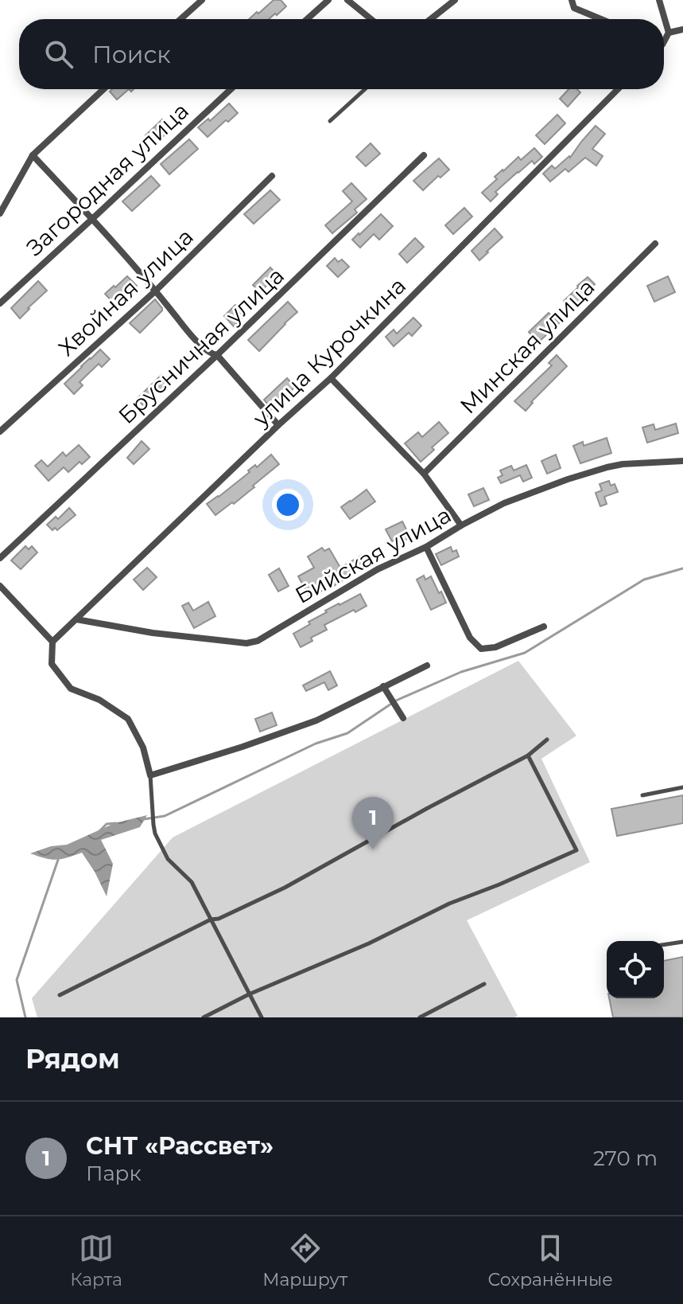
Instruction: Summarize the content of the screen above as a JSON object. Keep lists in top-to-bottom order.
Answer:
{
  "streets": {
    "street": [
      "Загородная улица",
      "Хвойная улица",
      "Брусничная улица",
      "Минская улица",
      "улица Курочкина",
      "Бийская улица"
    ]
  },
  "crossings": [
    ["улица Курочкина", "Бийская улица"]
  ],
  "page": {
    "search": "Поиск",
    "pins": "1",
    "heading": "Рядом",
    "list": [
      {
        "mark": "1",
        "name": "СНТ «Рассвет»",
        "note": "Парк",
        "value": "270 m"
      }
    ],
    "nav": ["Карта", "Маршрут", "Сохранённые"]
  }
}
